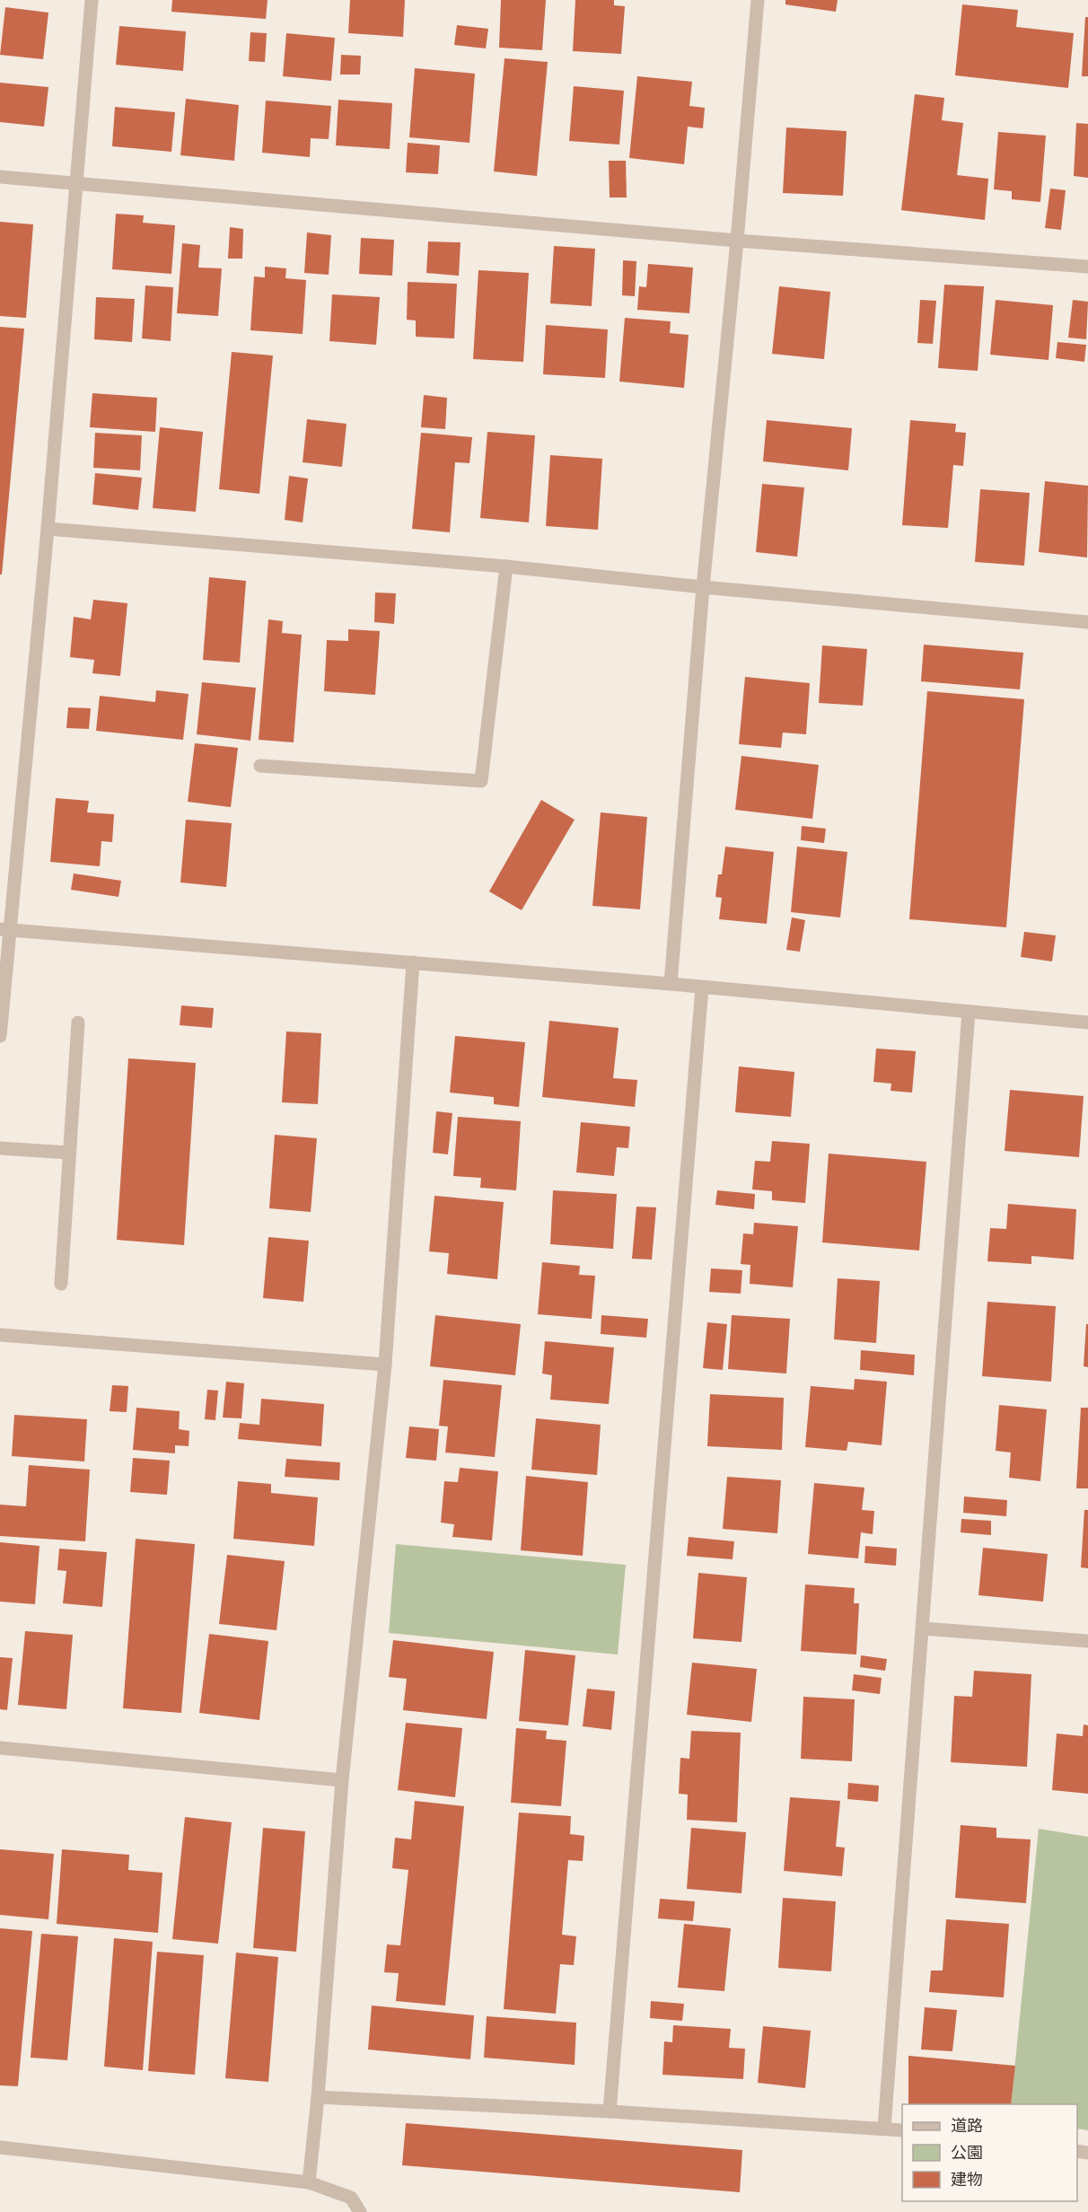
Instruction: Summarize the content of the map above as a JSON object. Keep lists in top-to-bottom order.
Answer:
{
  "legend": ["道路", "公園", "建物"]
}
